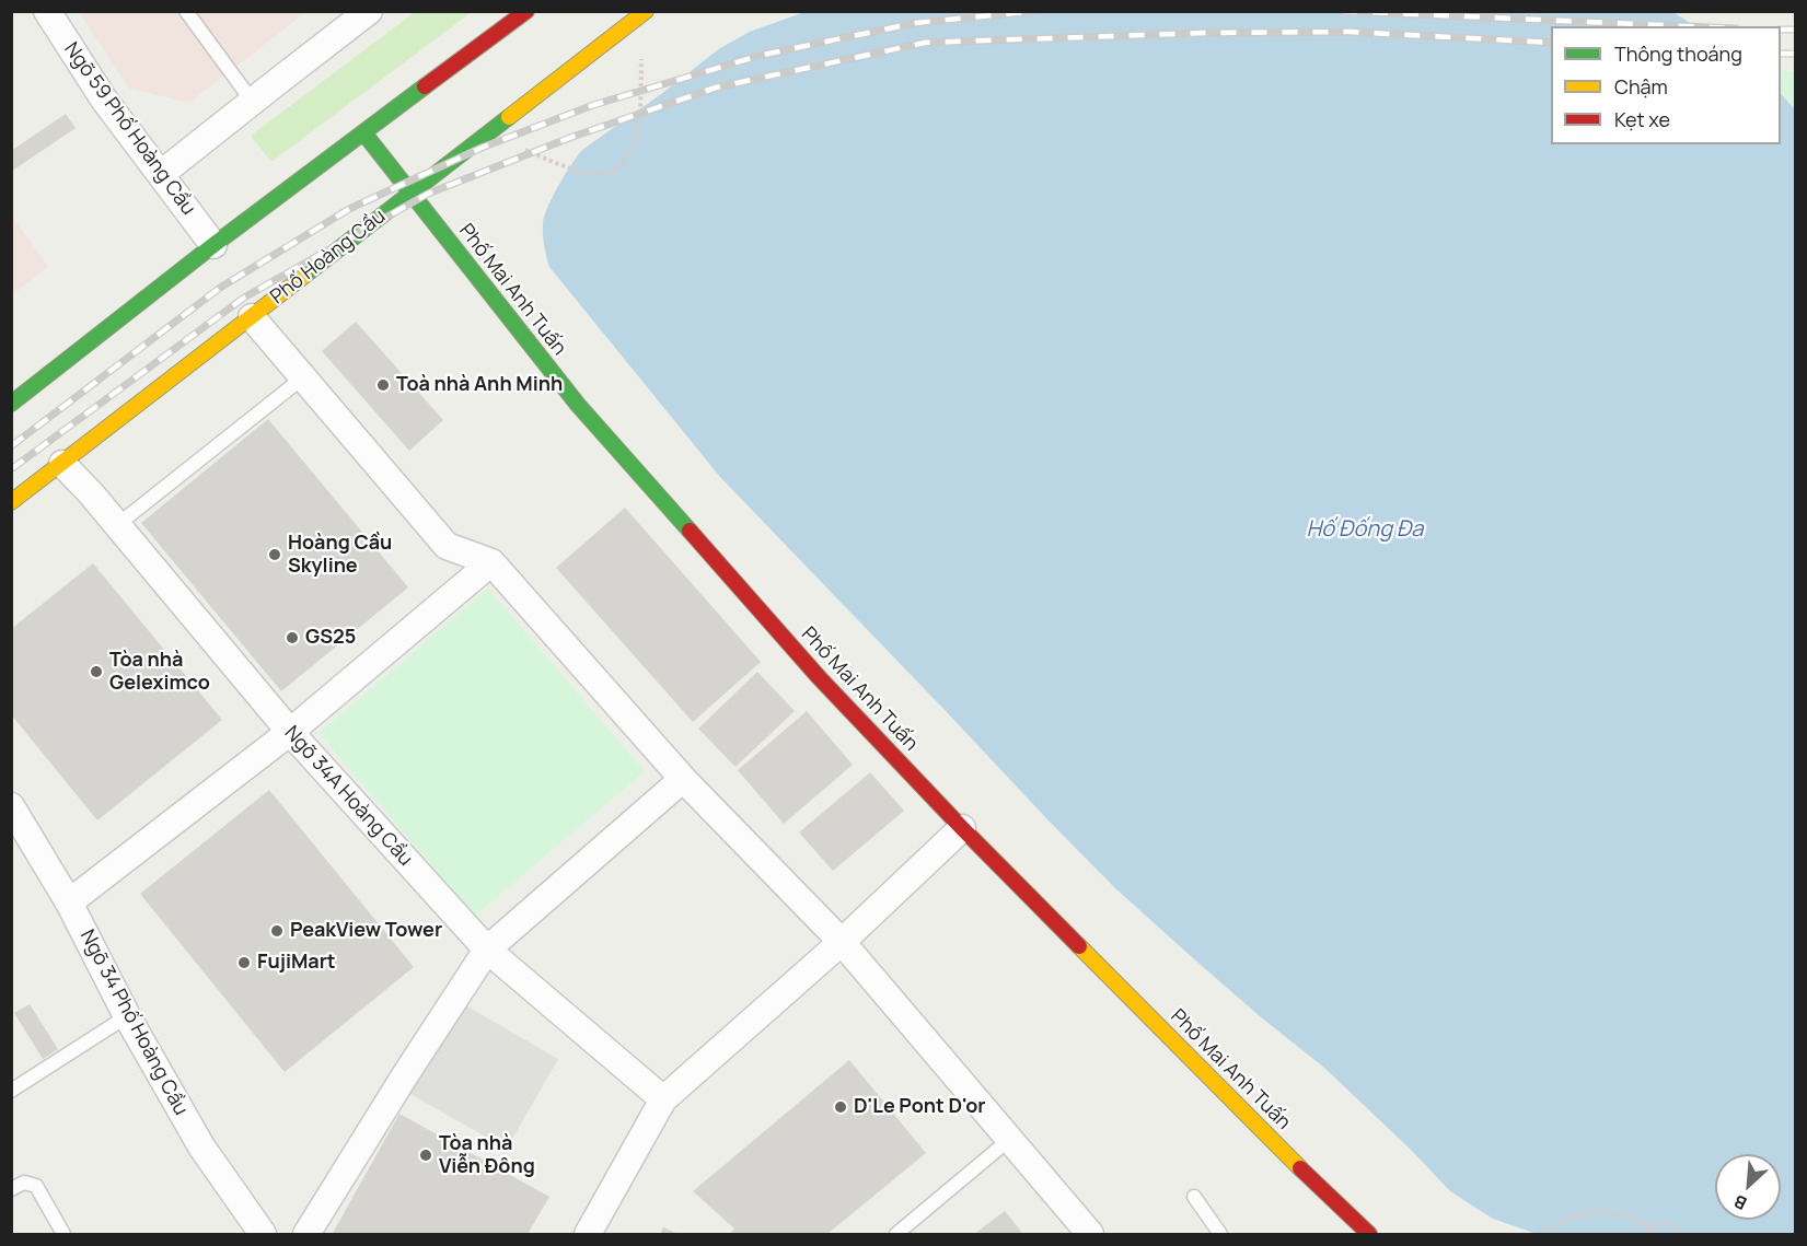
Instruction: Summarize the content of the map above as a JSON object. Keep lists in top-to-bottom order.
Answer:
{
  "streets": {
    "street": [
      "Ngõ 59 Phố Hoàng Cầu",
      "Phố Hoàng Cầu",
      "Phố Mai Anh Tuấn",
      "Ngõ 34A Hoàng Cầu",
      "Ngõ 34 Phố Hoàng Cầu"
    ]
  },
  "crossings": [
    ["Phố Hoàng Cầu", "Phố Mai Anh Tuấn"],
    ["Phố Hoàng Cầu", "Ngõ 34A Hoàng Cầu"]
  ],
  "water": ["Hố Đống Đa"],
  "places": [
    "Toà nhà Anh Minh",
    "Hoàng Cầu Skyline",
    "GS25",
    "Tòa nhà Geleximco",
    "PeakView Tower",
    "FujiMart",
    "D'Le Pont D'or",
    "Tòa nhà Viễn Đông"
  ],
  "legend": ["Thông thoáng", "Chậm", "Kẹt xe"],
  "north": "bottom left"
}
